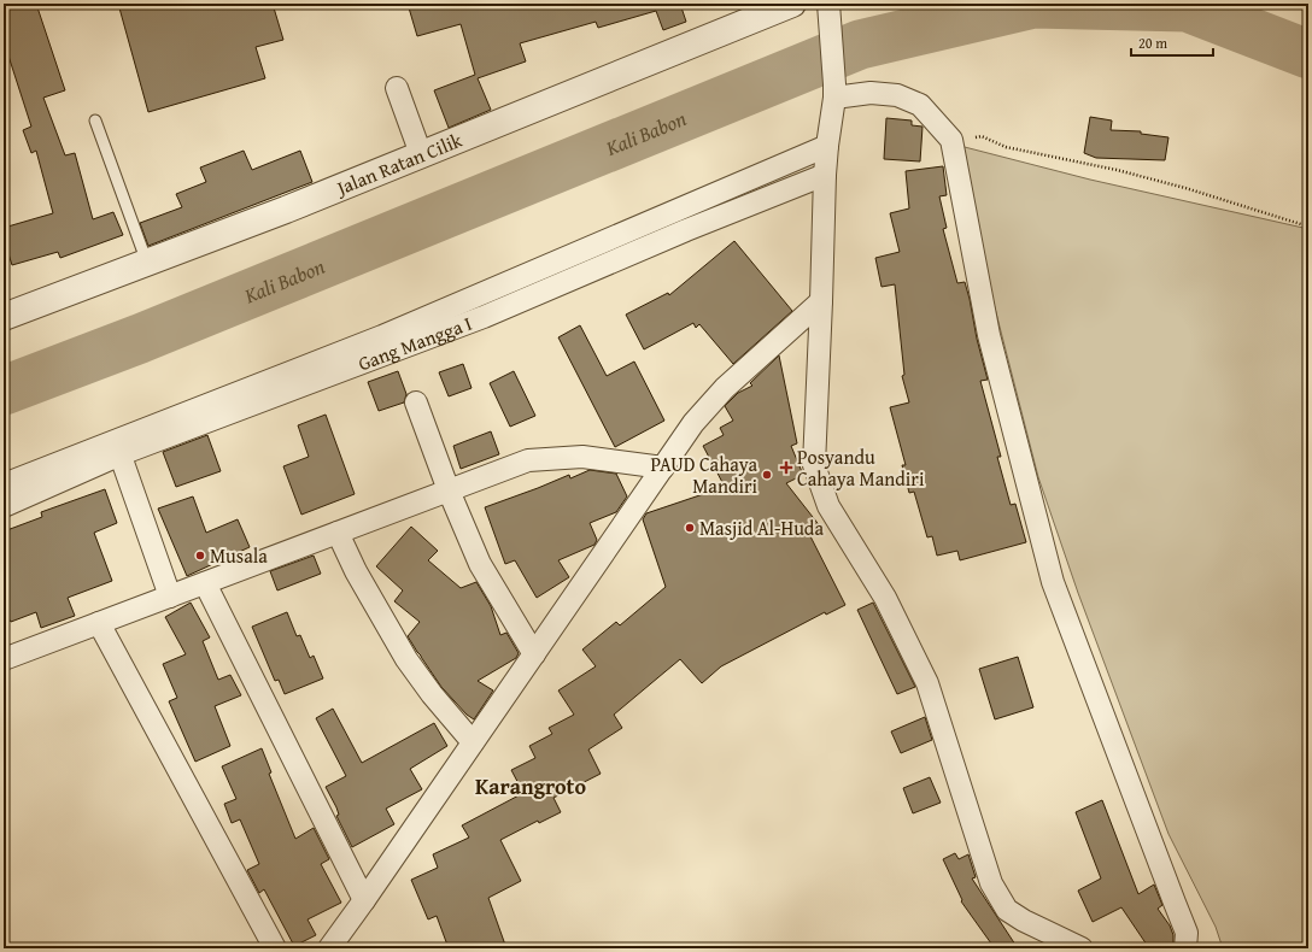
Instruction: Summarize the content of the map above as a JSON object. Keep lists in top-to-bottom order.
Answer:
{
  "streets": {
    "street": ["Jalan Ratan Cilik", "Gang Mangga I"]
  },
  "districts": ["Karangroto"],
  "water": ["Kali Babon"],
  "places": {
    "health": ["Posyandu Cahaya Mandiri"],
    "other": ["PAUD Cahaya Mandiri", "Masjid Al-Huda", "Musala"]
  },
  "scale_bar": "20 m"
}
